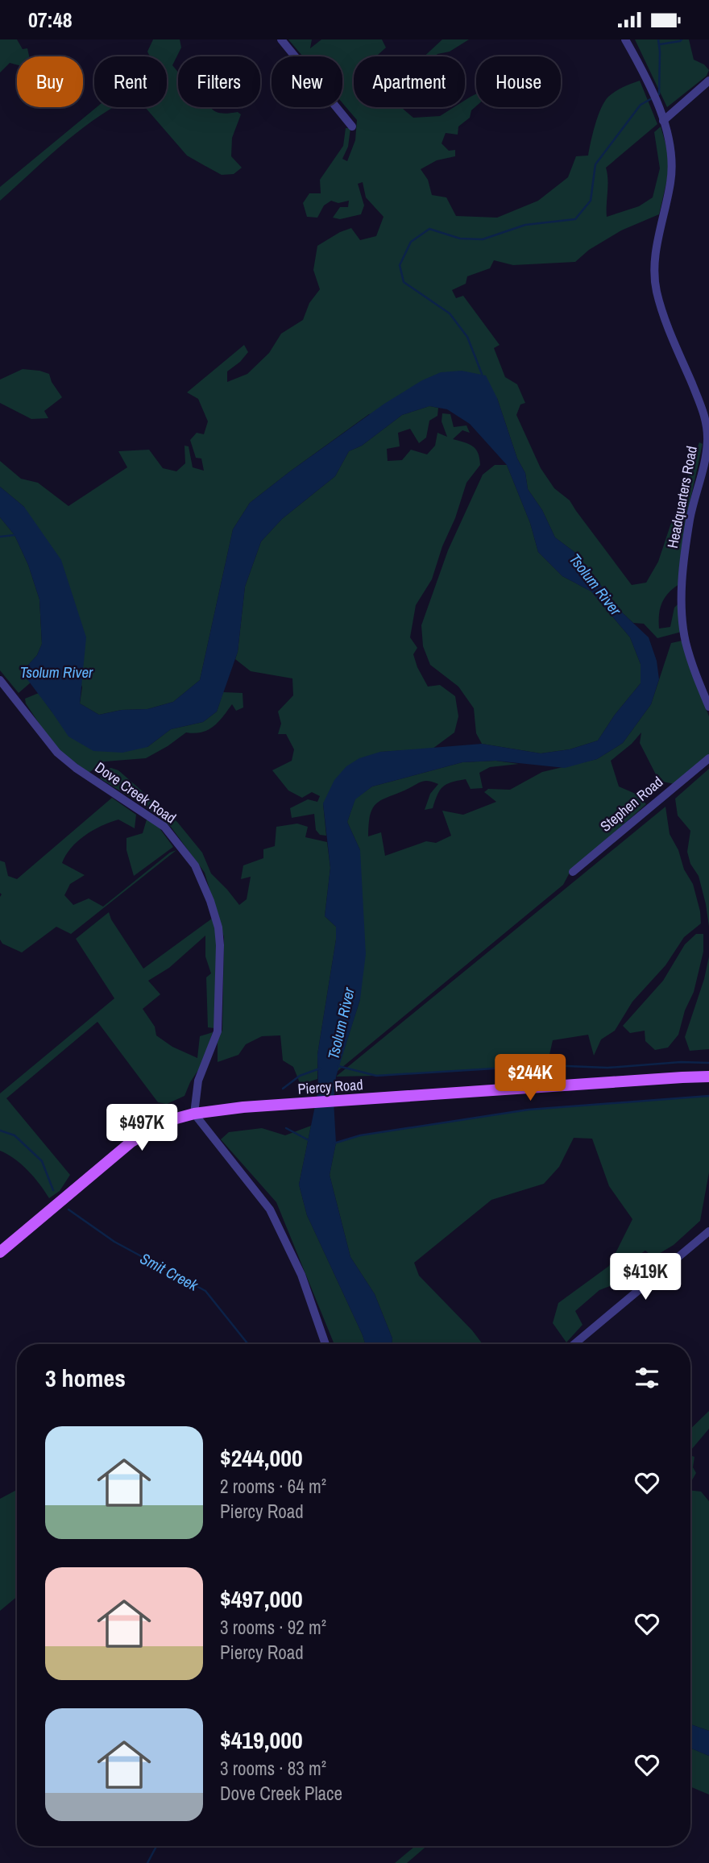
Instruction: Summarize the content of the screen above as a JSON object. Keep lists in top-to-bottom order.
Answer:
{
  "streets": {
    "main road": ["Piercy Road"],
    "street": ["Headquarters Road", "Dove Creek Road", "Stephen Road"]
  },
  "crossings": [
    ["Dove Creek Road", "Piercy Road"]
  ],
  "water": ["Tsolum River", "Smit Creek"],
  "page": {
    "status": "07:48",
    "chip": [
      "Buy",
      "Rent",
      "Filters",
      "New",
      "Apartment",
      "House"
    ],
    "price": ["$244K", "$497K", "$419K"],
    "heading": "3 homes",
    "list": [
      {
        "name": "$244,000",
        "note": "2 rooms · 64 m² · Piercy Road"
      },
      {
        "name": "$497,000",
        "note": "3 rooms · 92 m² · Piercy Road"
      },
      {
        "name": "$419,000",
        "note": "3 rooms · 83 m² · Dove Creek Place"
      }
    ]
  }
}
